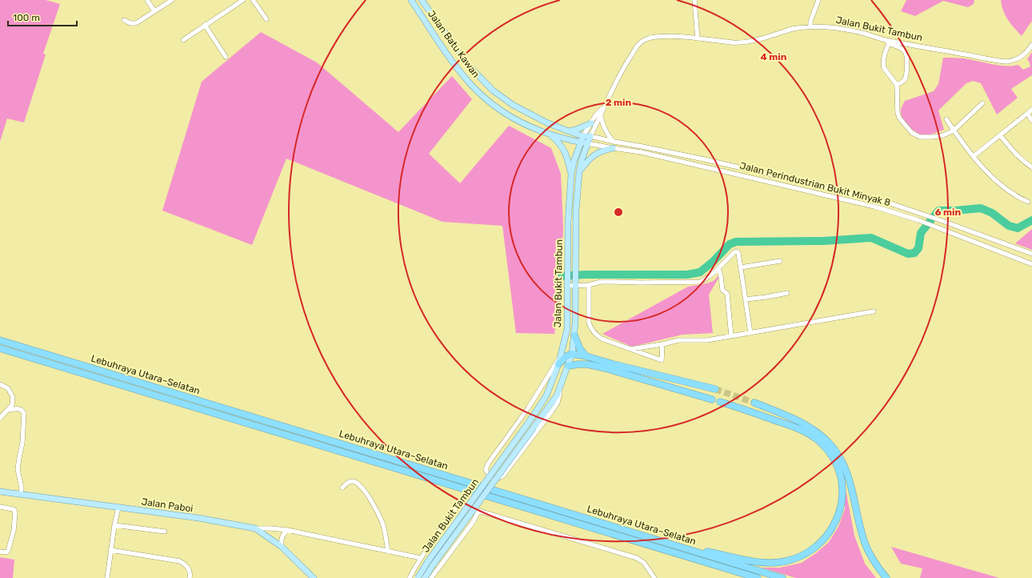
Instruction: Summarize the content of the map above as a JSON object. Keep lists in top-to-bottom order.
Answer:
{
  "streets": {
    "highway": ["Lebuhraya Utara–Selatan"],
    "main road": ["Jalan Bukit Tambun", "Jalan Batu Kawan", "Jalan Paboi"],
    "street": ["Jalan Perindustrian Bukit Minyak 8"]
  },
  "crossings": [
    ["Jalan Bukit Tambun", "Jalan Batu Kawan"],
    ["Jalan Bukit Tambun", "Jalan Perindustrian Bukit Minyak 8"],
    ["Jalan Batu Kawan", "Jalan Perindustrian Bukit Minyak 8"]
  ],
  "scale_bar": "100 m",
  "rings": ["4 min", "2 min", "6 min"]
}
